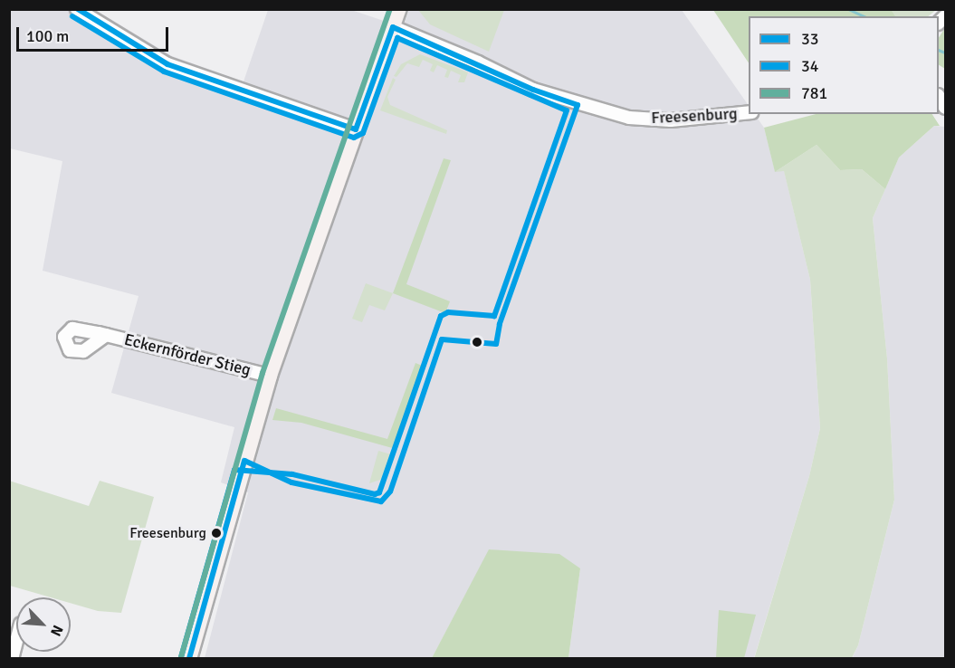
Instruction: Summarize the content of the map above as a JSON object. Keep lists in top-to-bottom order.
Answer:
{
  "streets": {
    "street": ["Freesenburg", "Eckernförder Stieg"]
  },
  "places": ["Freesenburg"],
  "lines": ["transit line 33", "transit line 781", "transit line 34"],
  "legend": ["33", "34", "781"],
  "scale_bar": "100 m",
  "north": "bottom right"
}
